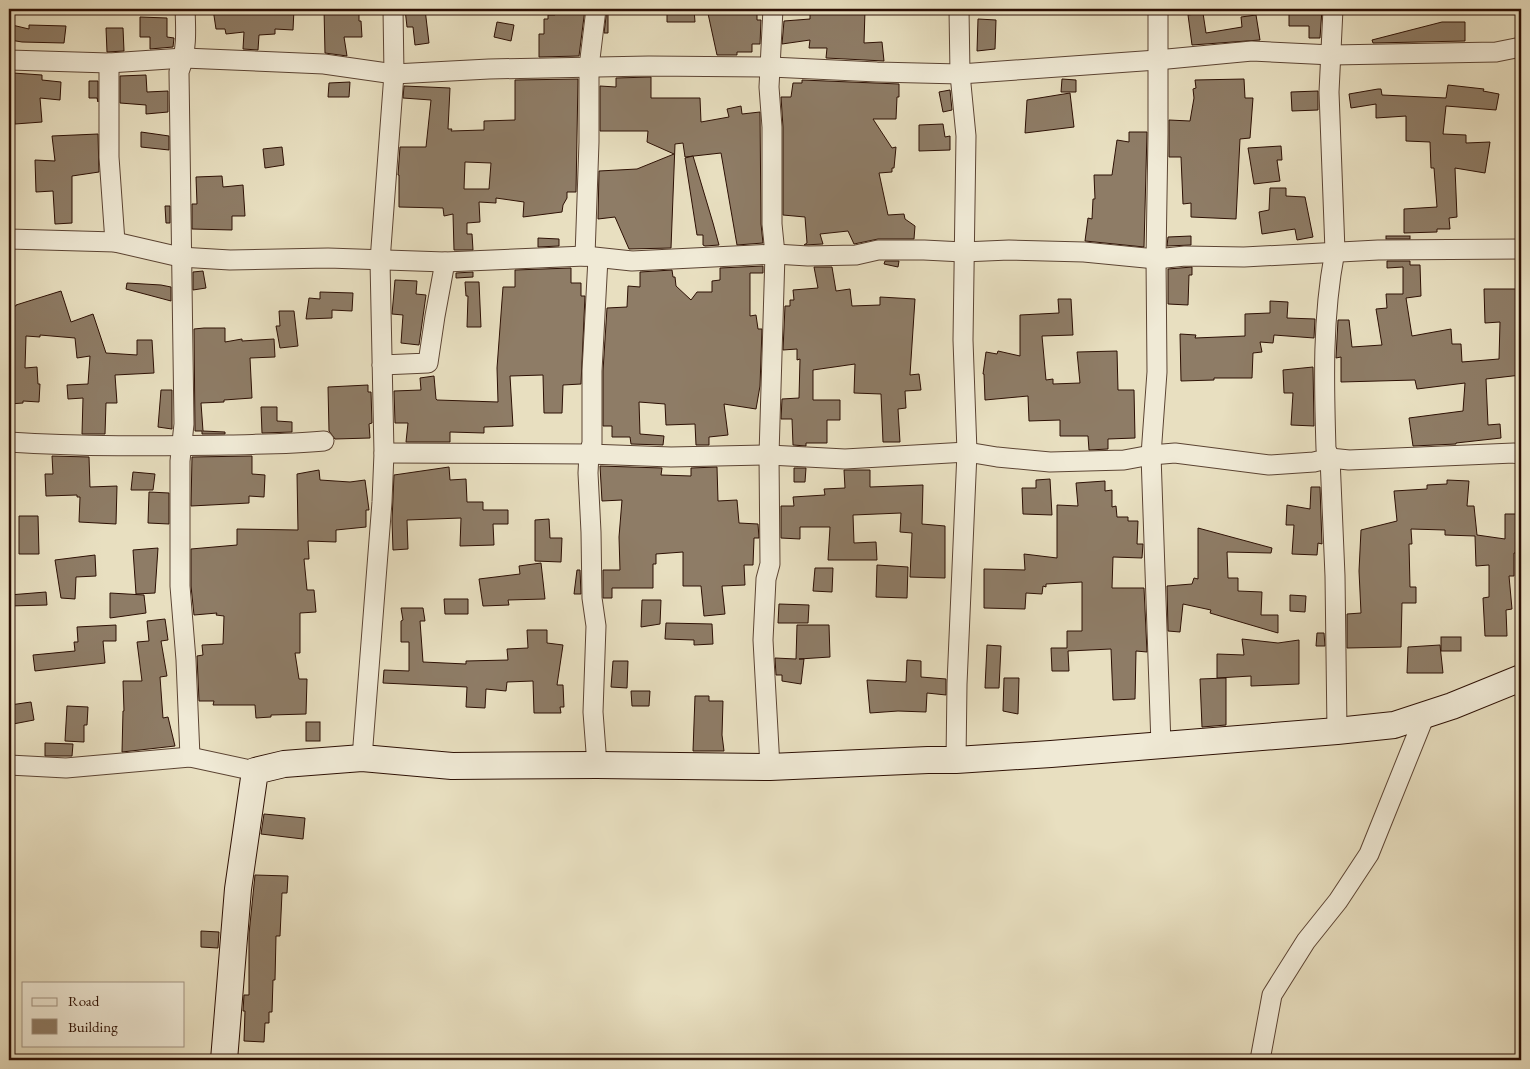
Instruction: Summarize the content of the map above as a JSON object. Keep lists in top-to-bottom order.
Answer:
{
  "legend": ["Road", "Building"]
}
